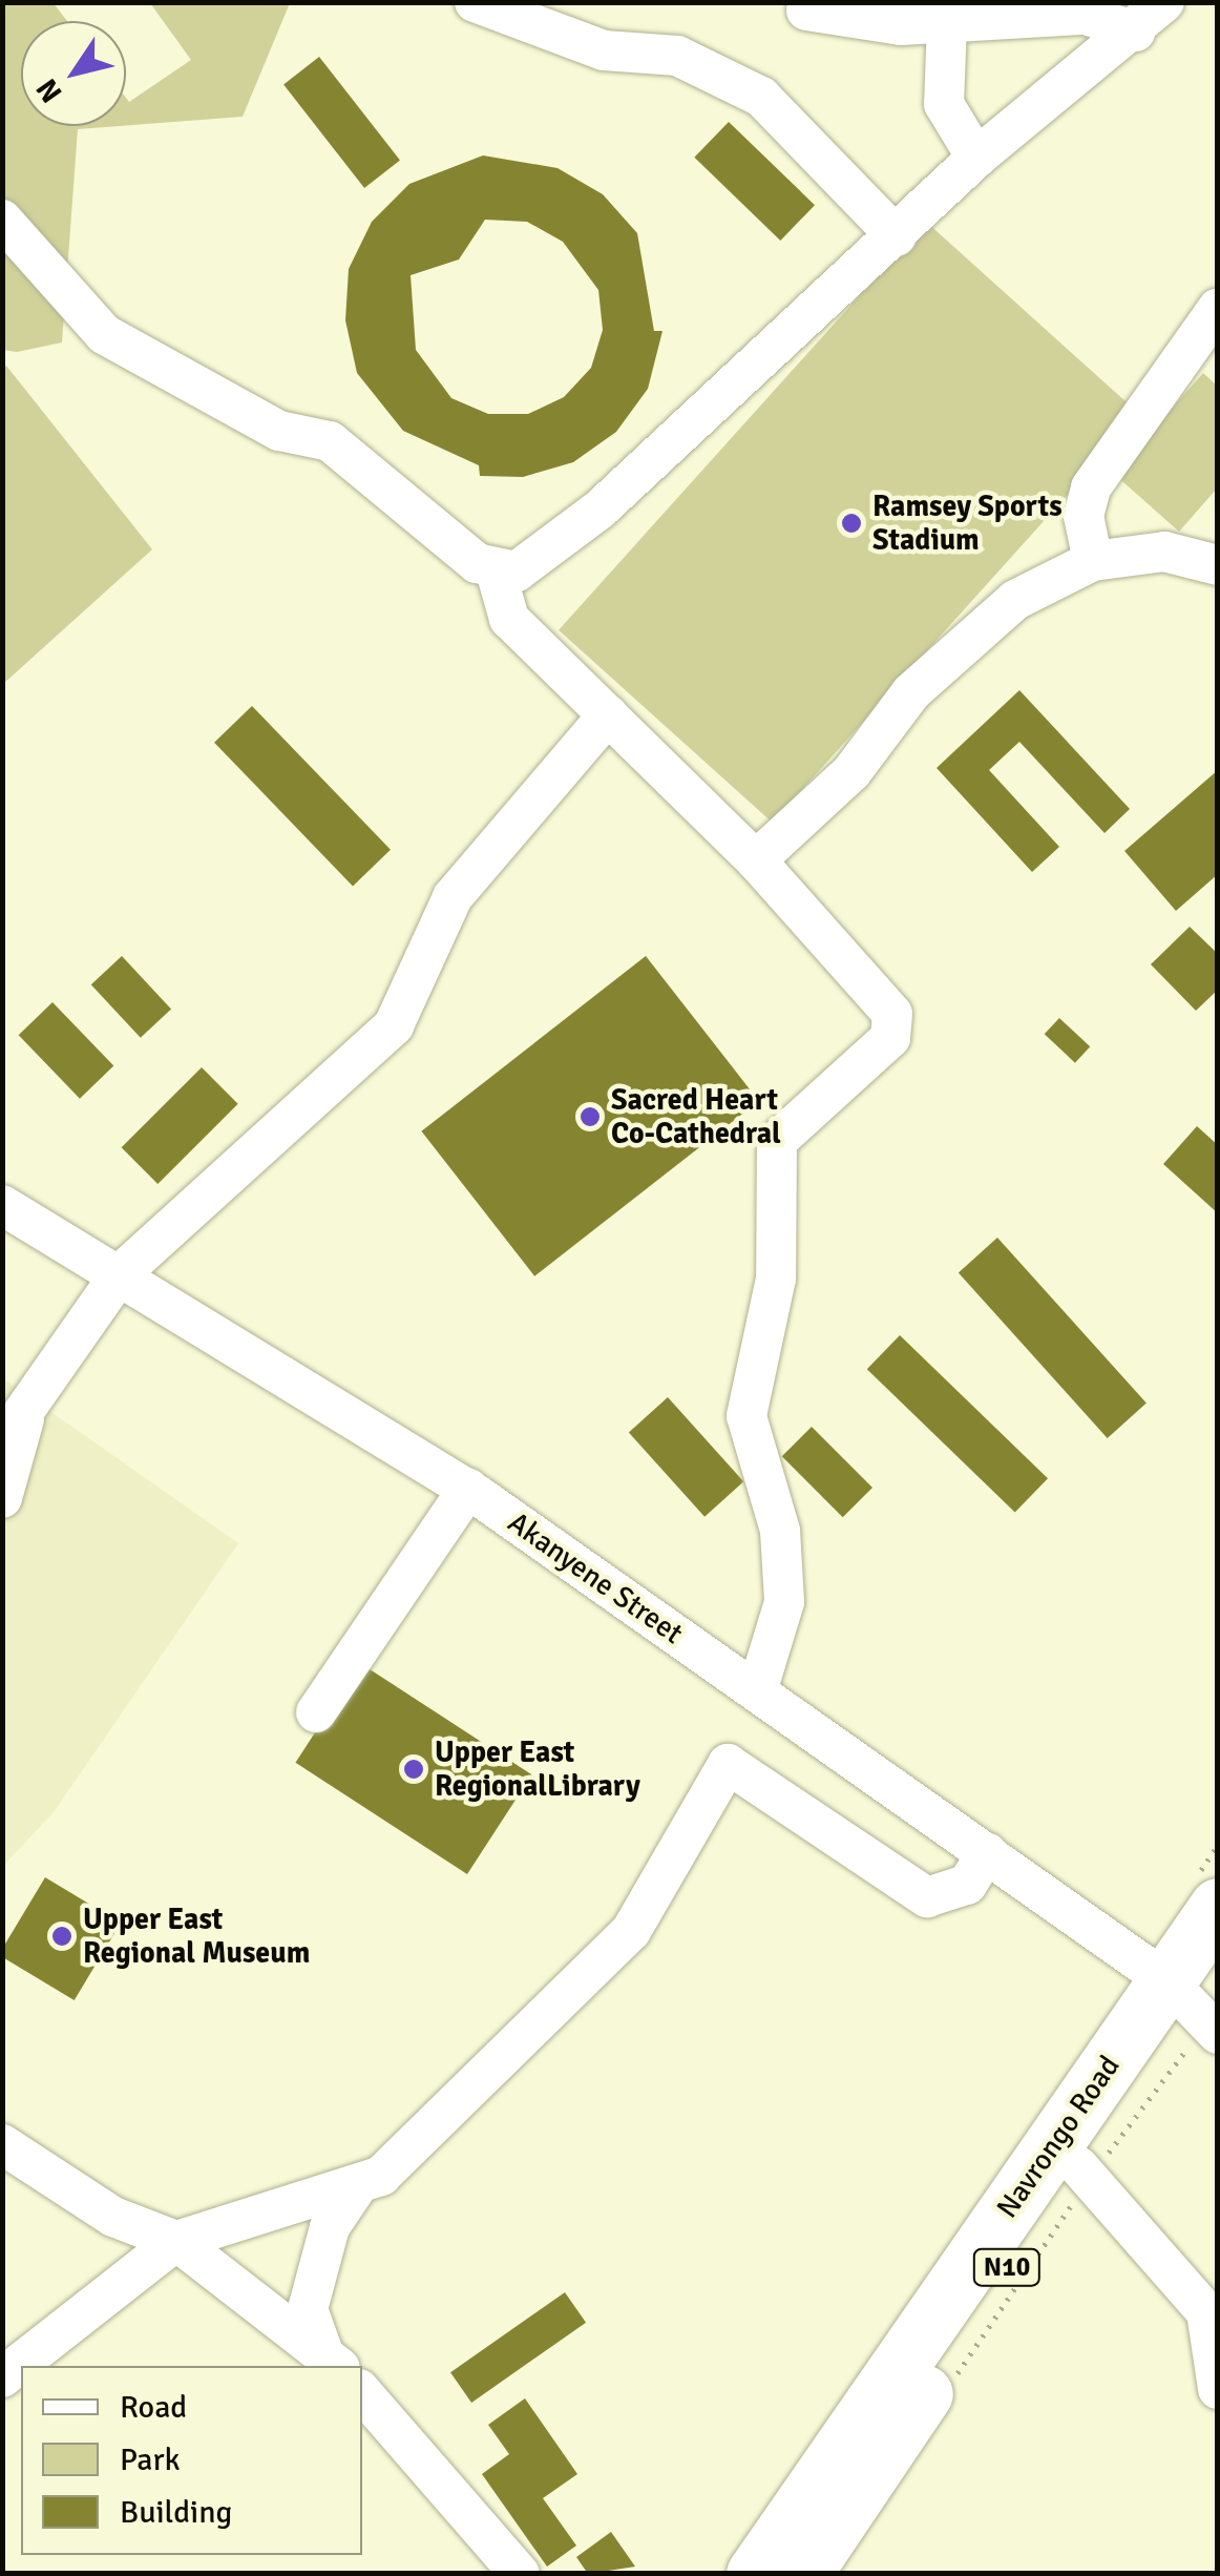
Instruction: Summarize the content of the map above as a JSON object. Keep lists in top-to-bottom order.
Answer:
{
  "streets": {
    "highway": ["Navrongo Road", "N10"],
    "street": ["Akanyene Street"]
  },
  "crossings": [
    ["Akanyene Street", "Navrongo Road"]
  ],
  "places": [
    "Ramsey Sports Stadium",
    "Sacred Heart Co-Cathedral",
    "Upper East RegionalLibrary",
    "Upper East Regional Museum"
  ],
  "legend": ["Road", "Park", "Building"],
  "north": "bottom left"
}
